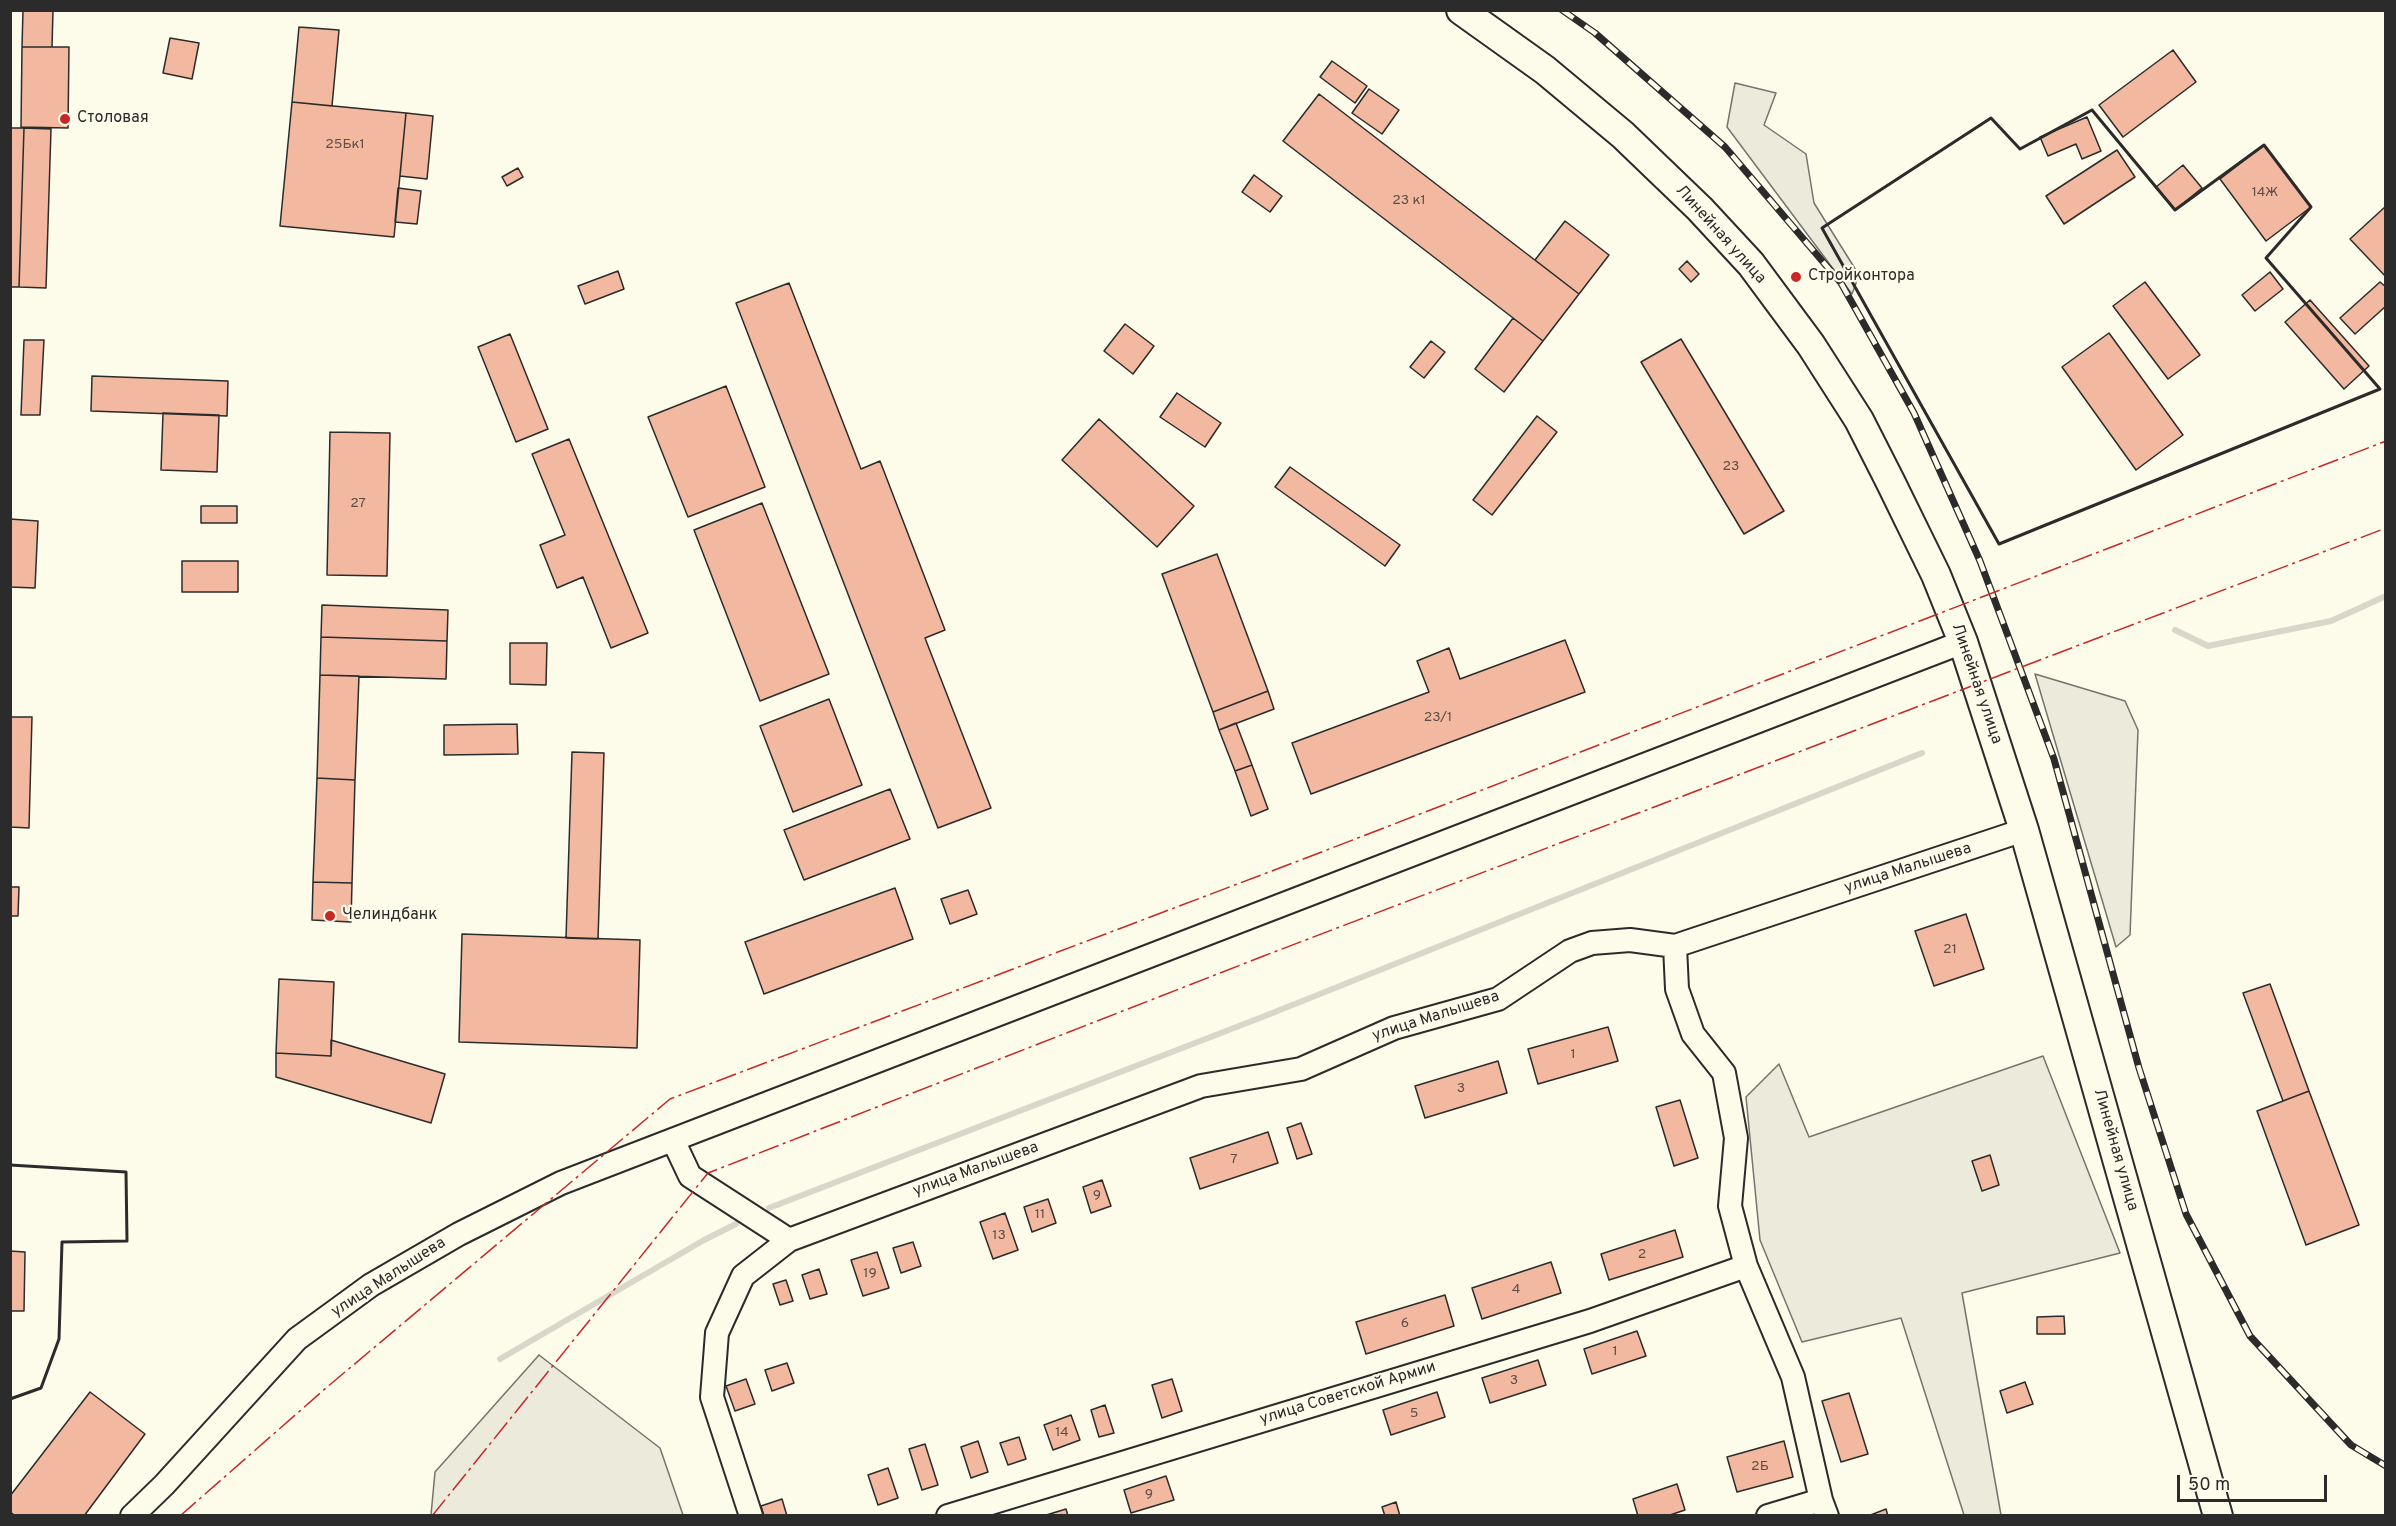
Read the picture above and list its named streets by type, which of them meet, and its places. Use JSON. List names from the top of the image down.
{
  "streets": {
    "main road": ["Линейная улица"],
    "street": ["улица Малышева", "улица Советской Армии"]
  },
  "crossings": [
    ["Линейная улица", "улица Малышева"]
  ],
  "places": ["Столовая", "Стройконтора", "Челиндбанк"],
  "house_numbers": [
    "25Бк1",
    "14Ж",
    "23 к1",
    "23",
    "27",
    "23/1",
    "21",
    "1",
    "3",
    "7",
    "9",
    "11",
    "13",
    "2",
    "19",
    "4",
    "6",
    "1",
    "3",
    "5",
    "14",
    "2Б",
    "9"
  ],
  "scale_bar": "50 m"
}
